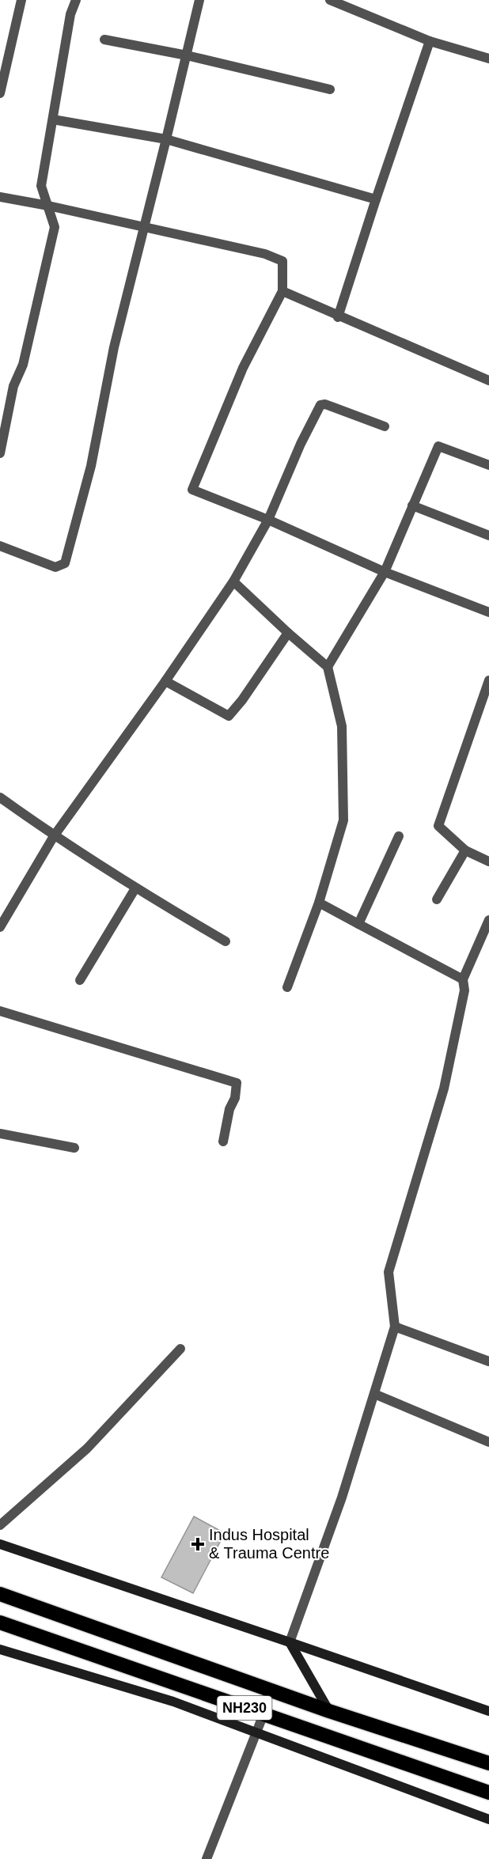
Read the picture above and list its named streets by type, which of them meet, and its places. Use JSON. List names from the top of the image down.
{
  "streets": {
    "highway": ["NH230"]
  },
  "places": {
    "health": ["Indus Hospital & Trauma Centre"]
  }
}
